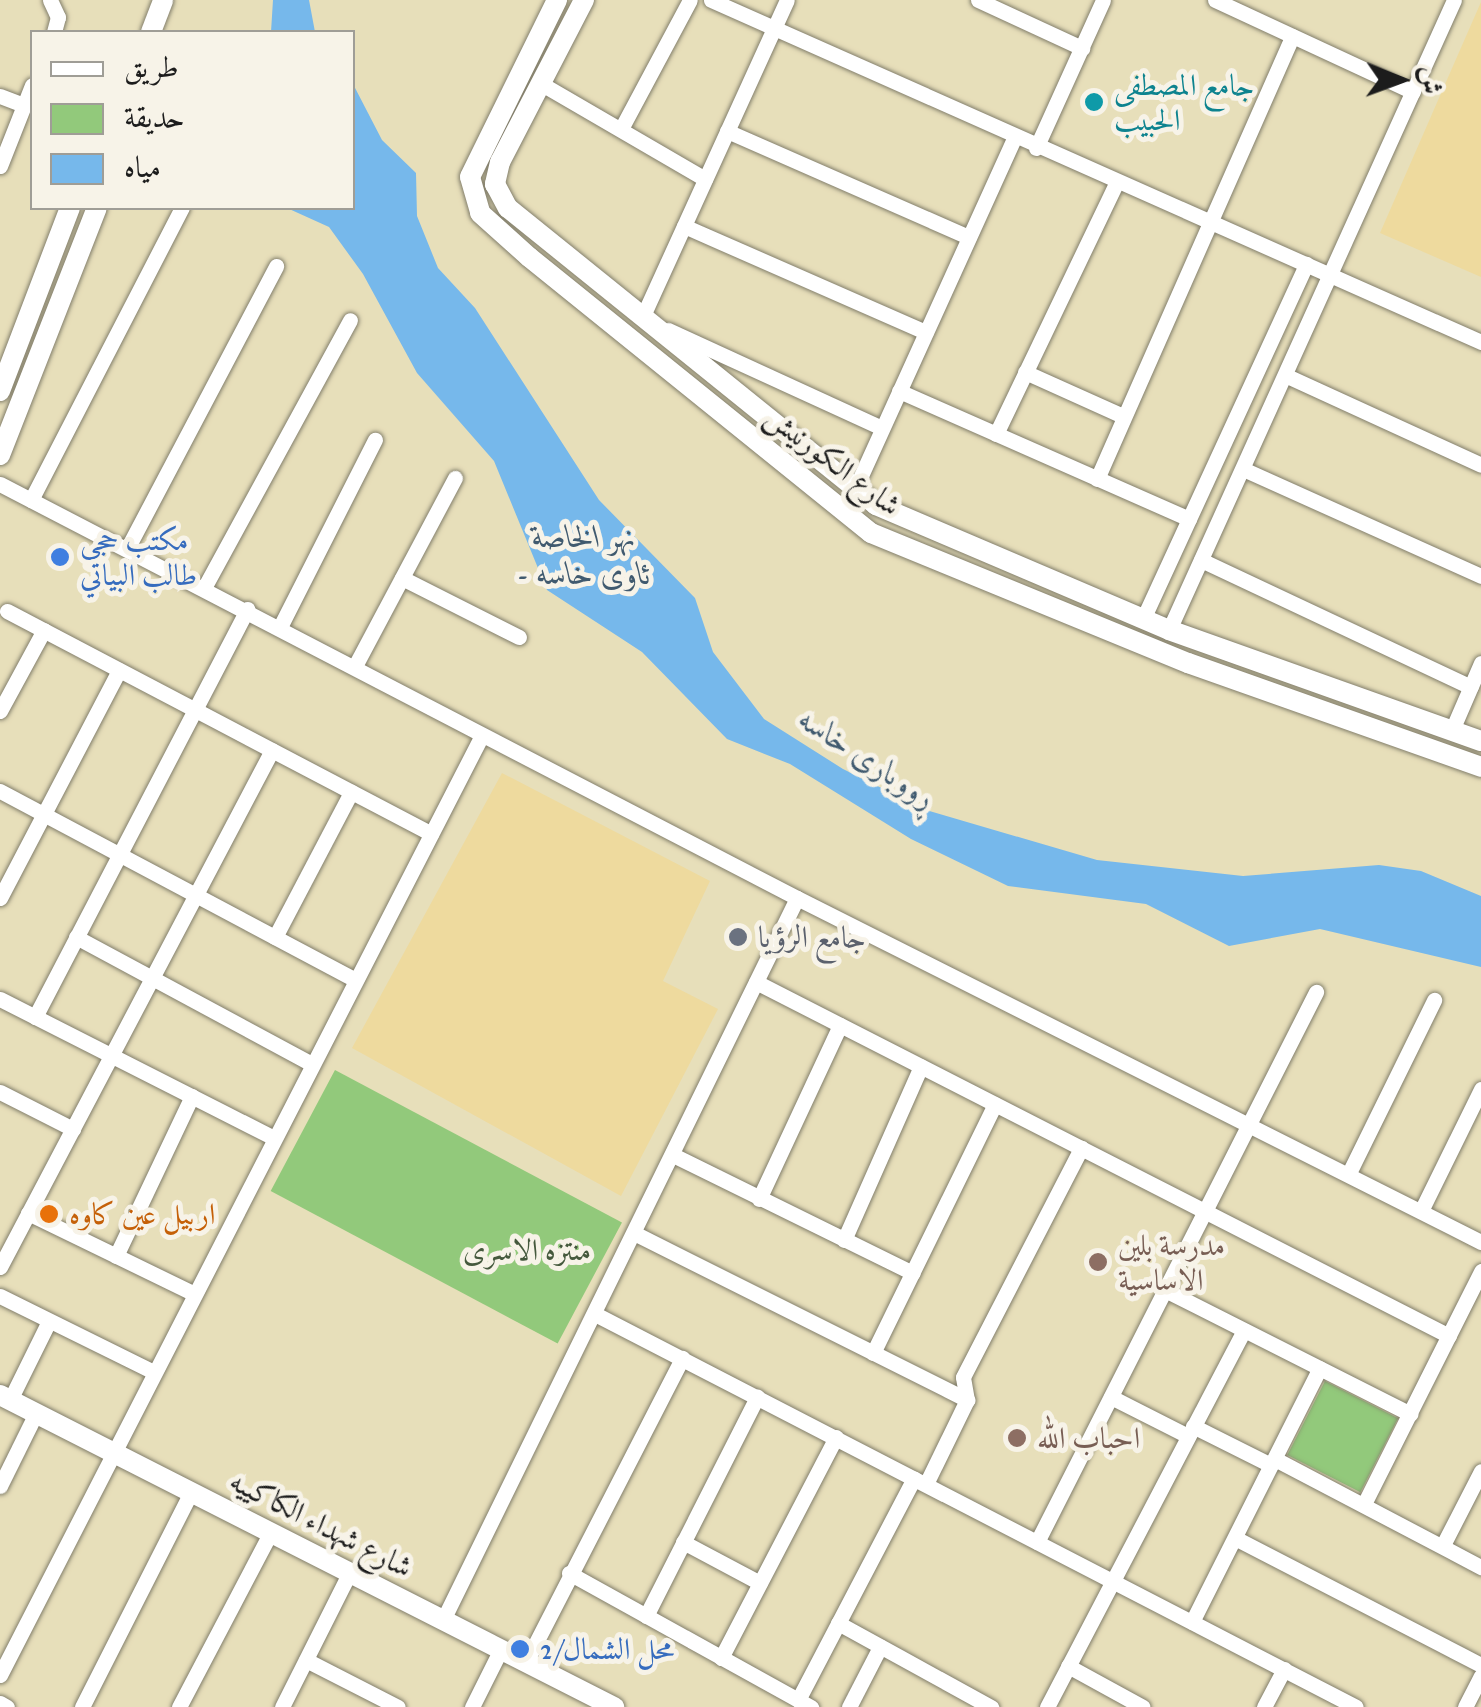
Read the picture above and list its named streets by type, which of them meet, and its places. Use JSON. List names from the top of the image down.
{
  "streets": {
    "main road": ["شارع الكورنيش", "شارع شهداء الكاكييه"]
  },
  "water": ["نهر الخاصة - ئاوی خاسە", "ڕووباری خاسە"],
  "parks": ["منتزه الاسرى"],
  "places": [
    "جامع المصطفى الحبيب",
    "مكتب حجي طالب البياتي",
    "جامع الرؤيا",
    "اربيل عين كاوه",
    "مدرسة بلين الاساسية",
    "احباب الله",
    "محل الشمال/2"
  ],
  "legend": ["طريق", "حديقة", "مياه"],
  "north": "right"
}
